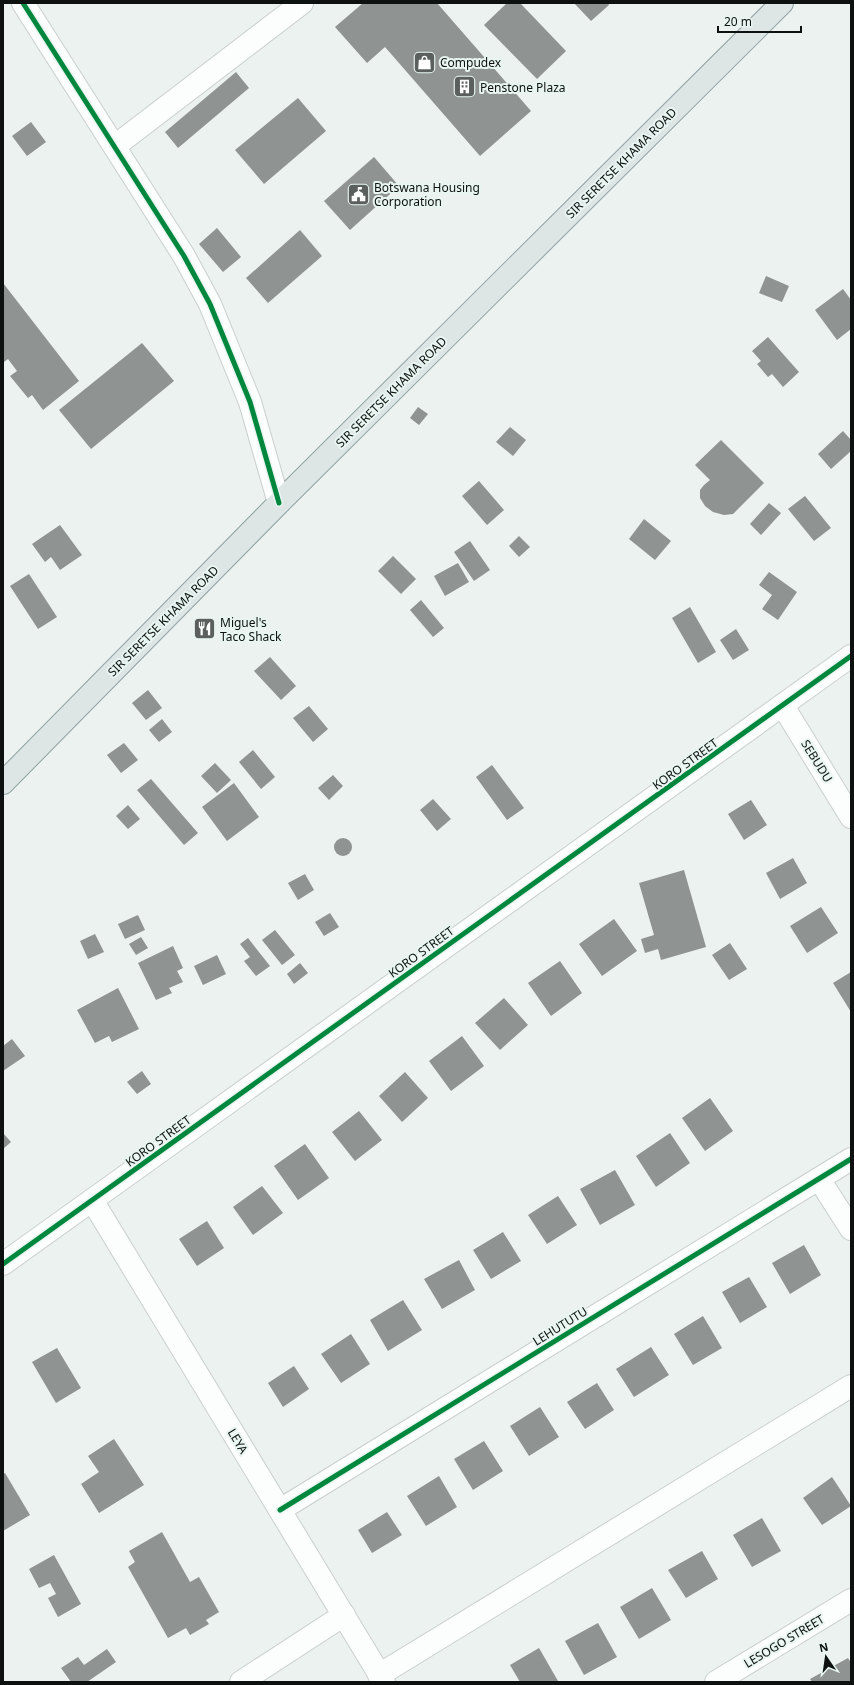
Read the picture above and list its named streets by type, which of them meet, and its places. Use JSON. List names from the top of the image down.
{
  "streets": {
    "main road": ["SIR SERETSE KHAMA ROAD"],
    "street": [
      "SEBUDU",
      "KORO STREET",
      "LEHUTUTU",
      "LEYA",
      "LESOGO STREET"
    ]
  },
  "crossings": [
    ["SEBUDU", "KORO STREET"],
    ["KORO STREET", "LEYA"],
    ["LEHUTUTU", "LEYA"]
  ],
  "places": {
    "shop": ["Compudex"],
    "building": ["Penstone Plaza"],
    "public building": ["Botswana Housing Corporation"],
    "restaurant": ["Miguel's Taco Shack"]
  },
  "scale_bar": "20 m",
  "north": "top"
}
